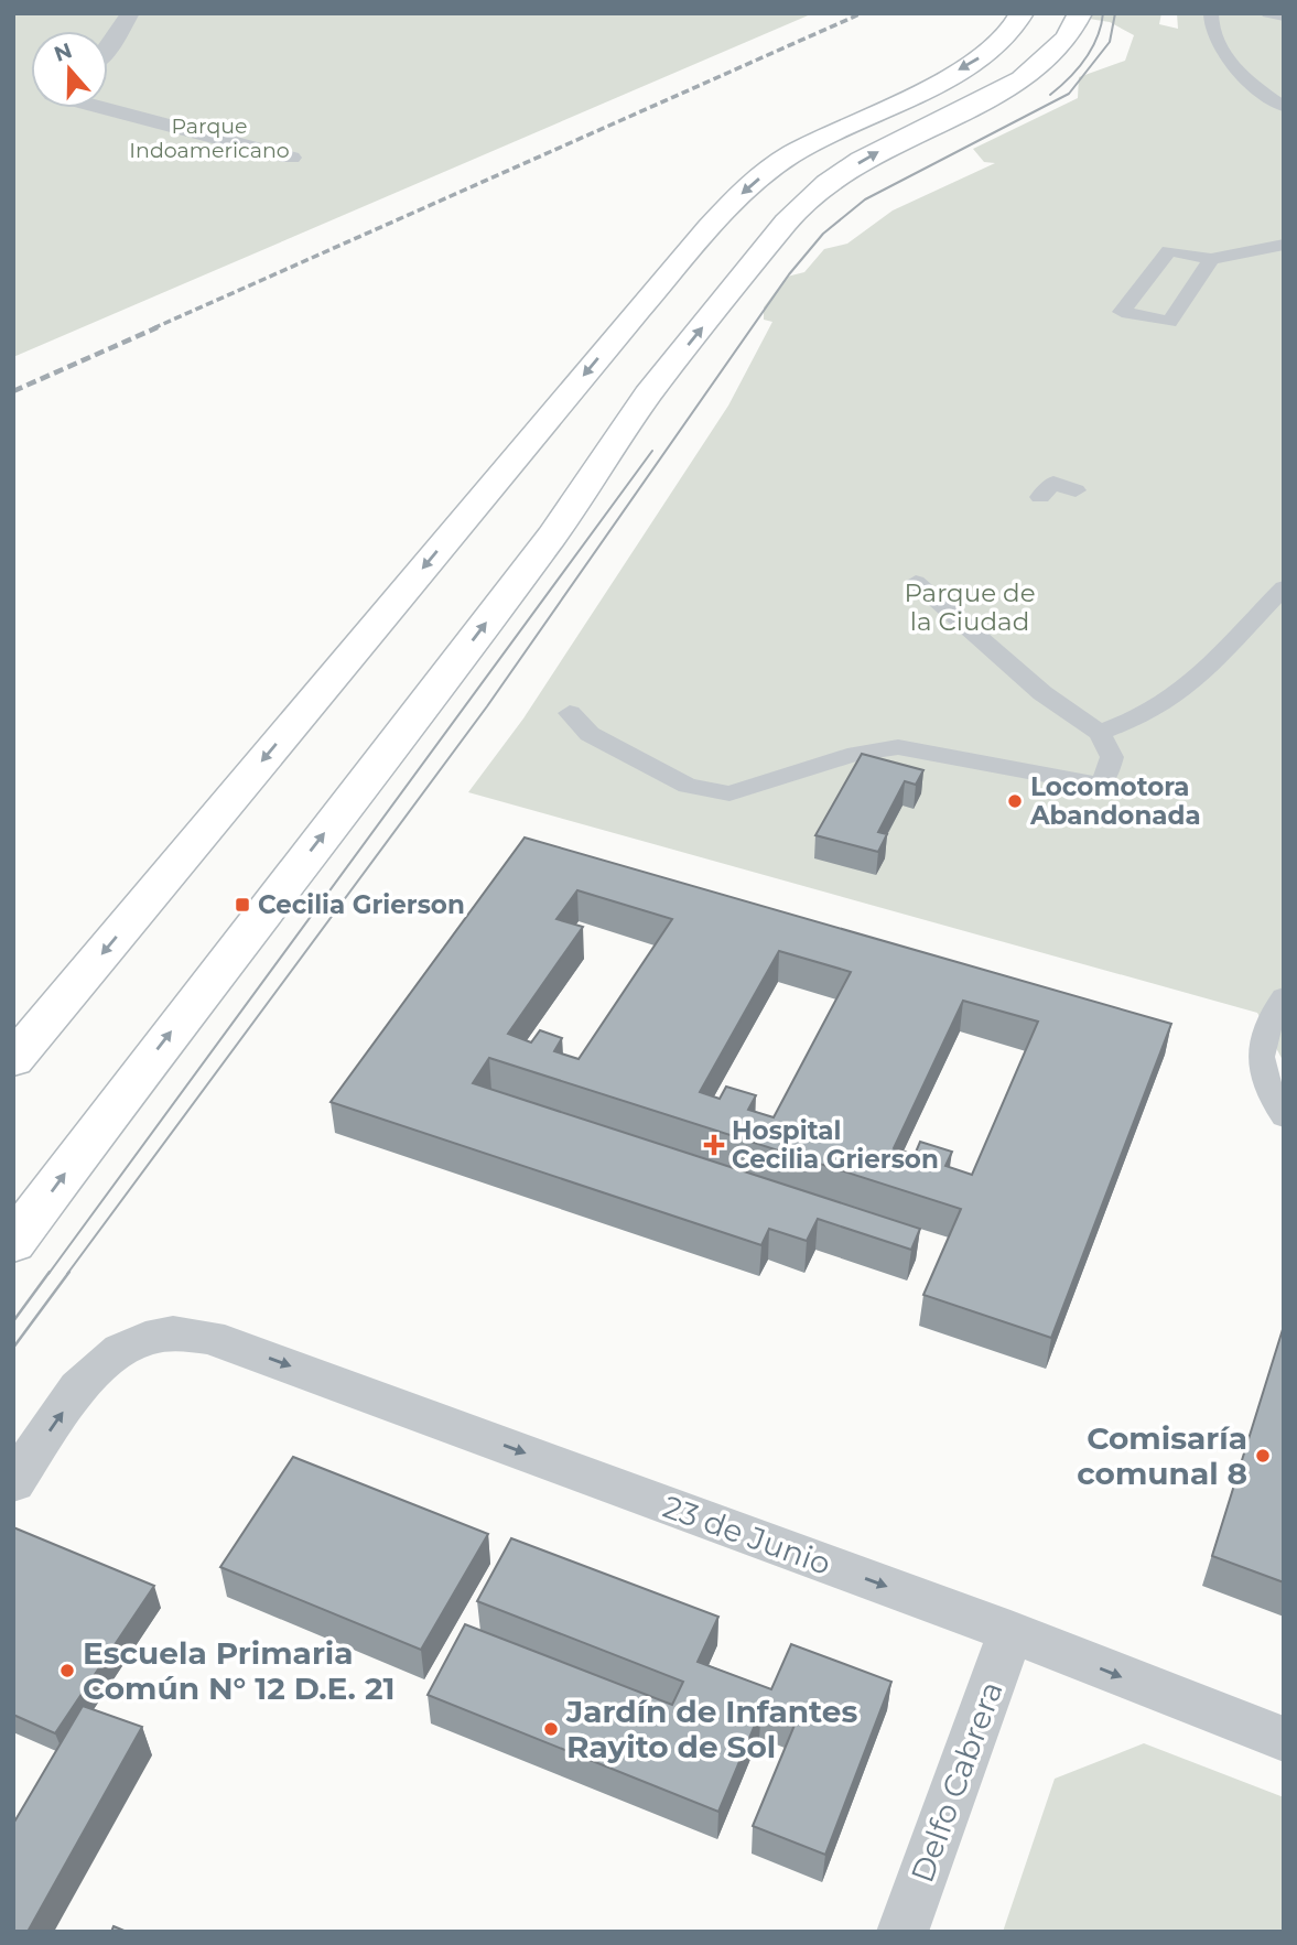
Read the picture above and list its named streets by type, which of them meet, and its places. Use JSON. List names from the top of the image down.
{
  "streets": {
    "street": ["23 de Junio", "Delfo Cabrera"]
  },
  "crossings": [
    ["23 de Junio", "Delfo Cabrera"]
  ],
  "one_way": ["23 de Junio"],
  "parks": ["Parque Indoamericano", "Parque de la Ciudad"],
  "places": {
    "other": [
      "Locomotora Abandonada",
      "Comisaría comunal 8",
      "Escuela Primaria Común N° 12 D.E. 21",
      "Jardín de Infantes Rayito de Sol"
    ],
    "transit": ["Cecilia Grierson"],
    "health": ["Hospital Cecilia Grierson"]
  },
  "north": "top"
}
